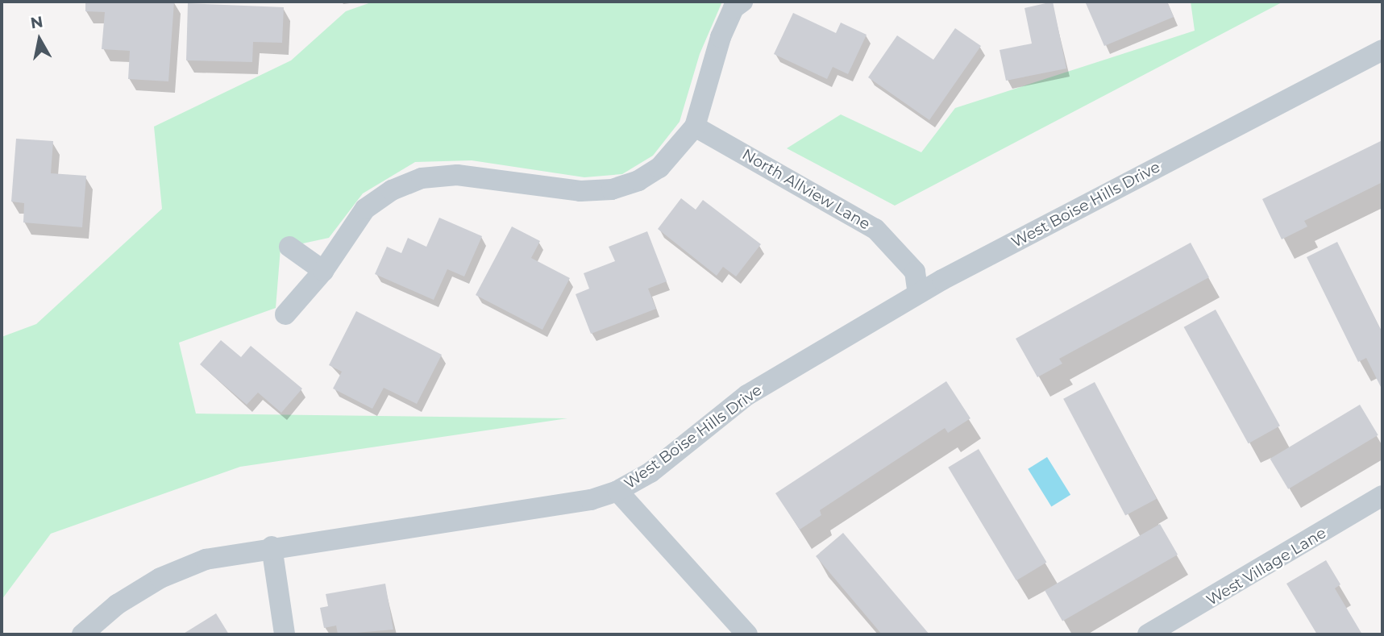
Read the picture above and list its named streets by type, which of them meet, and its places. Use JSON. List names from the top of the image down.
{
  "streets": {
    "street": ["North Allview Lane", "West Boise Hills Drive", "West Village Lane"]
  },
  "crossings": [
    ["North Allview Lane", "West Boise Hills Drive"]
  ],
  "north": "top"
}
